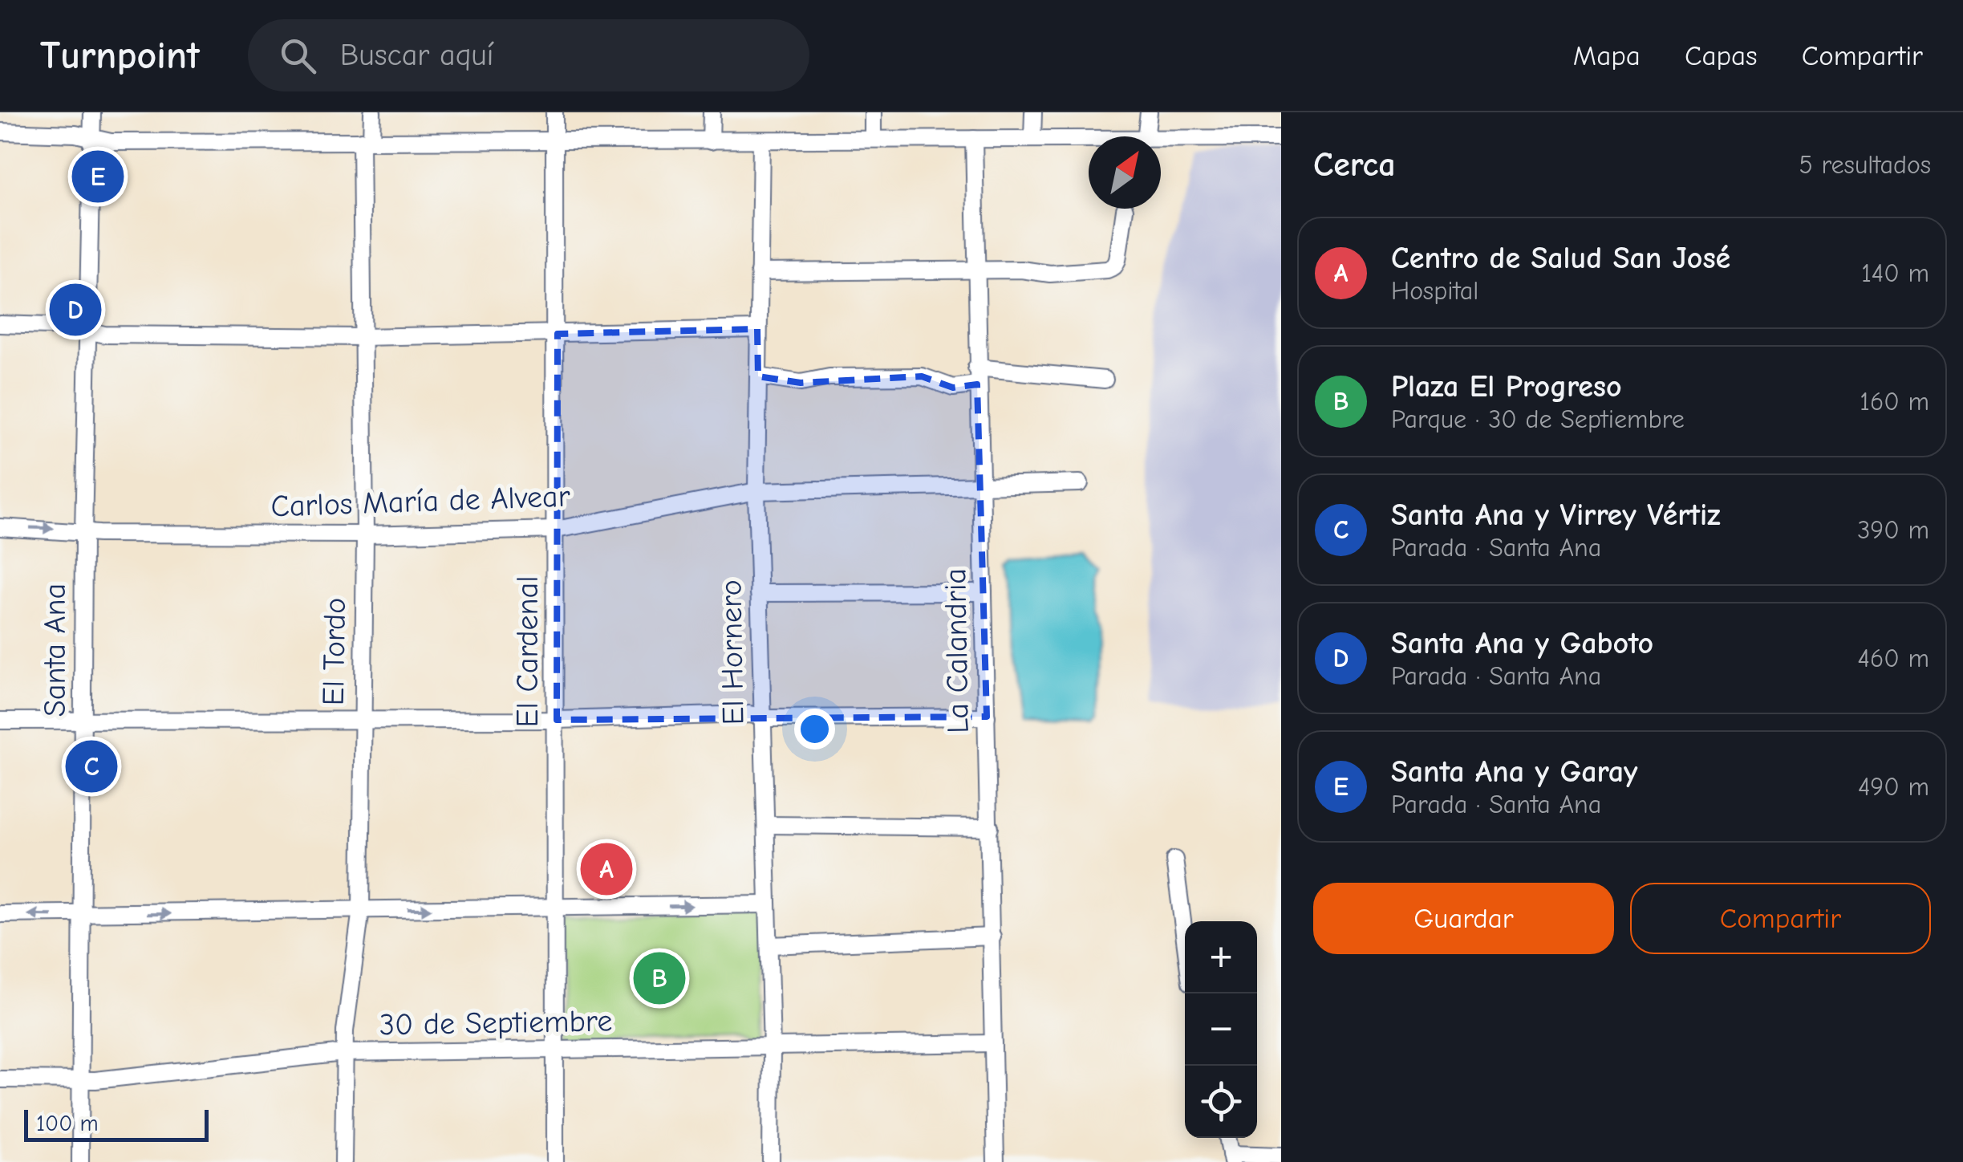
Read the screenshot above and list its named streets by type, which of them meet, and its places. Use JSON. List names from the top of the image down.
{
  "streets": {
    "street": [
      "Carlos María de Alvear",
      "Santa Ana",
      "La Calandria",
      "El Tordo",
      "El Cardenal",
      "El Hornero",
      "30 de Septiembre"
    ]
  },
  "crossings": [
    ["Carlos María de Alvear", "Santa Ana"],
    ["Carlos María de Alvear", "La Calandria"],
    ["Carlos María de Alvear", "El Tordo"],
    ["Carlos María de Alvear", "El Cardenal"],
    ["Carlos María de Alvear", "El Hornero"],
    ["Santa Ana", "30 de Septiembre"],
    ["La Calandria", "30 de Septiembre"],
    ["El Tordo", "30 de Septiembre"],
    ["El Cardenal", "30 de Septiembre"],
    ["El Hornero", "30 de Septiembre"]
  ],
  "scale_bar": "100 m",
  "north": "top right",
  "page": {
    "header": "Turnpoint",
    "search": "Buscar aquí",
    "nav": ["Mapa", "Capas", "Compartir"],
    "heading": ["Cerca", "5 resultados"],
    "pins": [
      "E",
      "D",
      "C",
      "A",
      "B"
    ],
    "list": [
      {
        "mark": "A",
        "name": "Centro de Salud San José",
        "note": "Hospital",
        "value": "140 m"
      },
      {
        "mark": "B",
        "name": "Plaza El Progreso",
        "note": "Parque · 30 de Septiembre",
        "value": "160 m"
      },
      {
        "mark": "C",
        "name": "Santa Ana y Virrey Vértiz",
        "note": "Parada · Santa Ana",
        "value": "390 m"
      },
      {
        "mark": "D",
        "name": "Santa Ana y Gaboto",
        "note": "Parada · Santa Ana",
        "value": "460 m"
      },
      {
        "mark": "E",
        "name": "Santa Ana y Garay",
        "note": "Parada · Santa Ana",
        "value": "490 m"
      }
    ],
    "buttons": ["Guardar", "Compartir"],
    "map_buttons": ["+", "−"],
    "scale": "100 m"
  }
}
